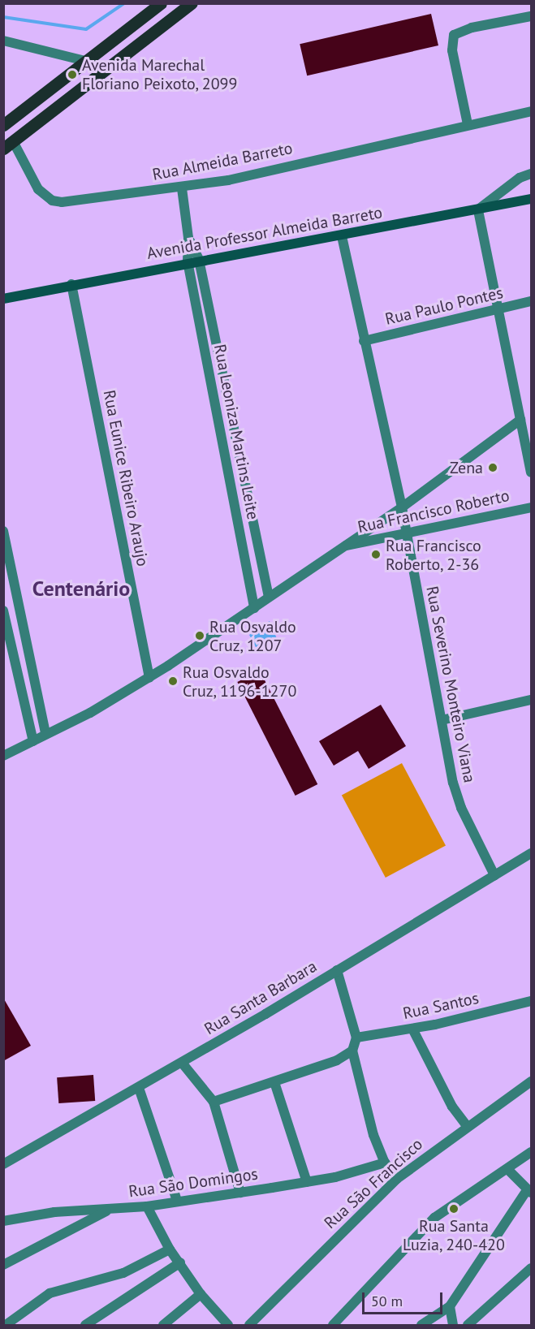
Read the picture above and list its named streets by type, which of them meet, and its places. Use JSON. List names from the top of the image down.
{
  "streets": {
    "main road": ["Avenida Professor Almeida Barreto"],
    "street": [
      "Rua Almeida Barreto",
      "Rua Paulo Pontes",
      "Rua Leoniza Martins Leite",
      "Rua Eunice Ribeiro Araujo",
      "Rua Francisco Roberto",
      "Rua Severino Monteiro Viana",
      "Rua Santa Barbara",
      "Rua Santos",
      "Rua São Domingos",
      "Rua São Francisco"
    ]
  },
  "crossings": [
    ["Avenida Professor Almeida Barreto", "Rua Leoniza Martins Leite"],
    ["Avenida Professor Almeida Barreto", "Rua Eunice Ribeiro Araujo"],
    ["Avenida Professor Almeida Barreto", "Rua Severino Monteiro Viana"],
    ["Rua Paulo Pontes", "Rua Severino Monteiro Viana"],
    ["Rua Francisco Roberto", "Rua Severino Monteiro Viana"],
    ["Rua Severino Monteiro Viana", "Rua Santa Barbara"]
  ],
  "districts": ["Centenário"],
  "places": [
    "Avenida Marechal Floriano Peixoto, 2099",
    "Zena",
    "Rua Francisco Roberto, 2-36",
    "Rua Osvaldo Cruz, 1207",
    "Rua Osvaldo Cruz, 1196-1270",
    "Rua Santa Luzia, 240-420"
  ],
  "scale_bar": "50 m"
}
